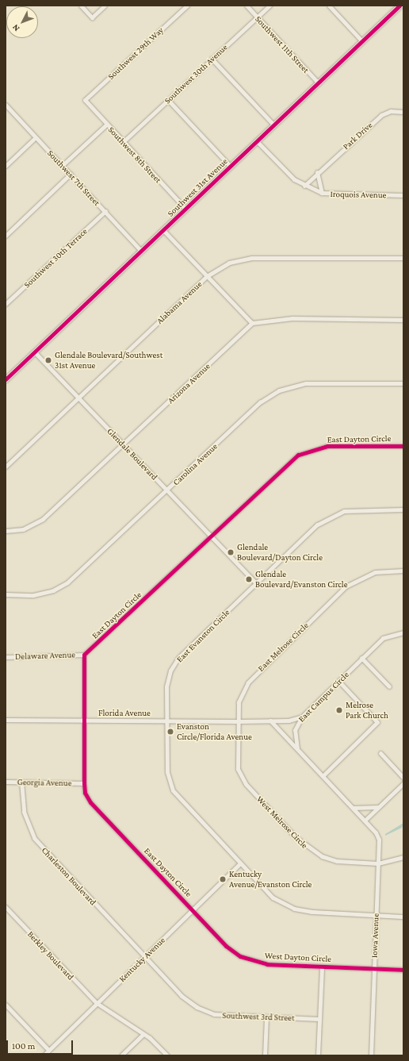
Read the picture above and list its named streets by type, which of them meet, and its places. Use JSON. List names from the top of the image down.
{
  "streets": {
    "main road": ["Southwest 31st Avenue"],
    "street": [
      "Southwest 11th Street",
      "Southwest 29th Way",
      "Southwest 30th Avenue",
      "Park Drive",
      "Southwest 8th Street",
      "Southwest 7th Street",
      "Iroquois Avenue",
      "Southwest 30th Terrace",
      "Alabama Avenue",
      "Arizona Avenue",
      "East Dayton Circle",
      "Glendale Boulevard",
      "Carolina Avenue",
      "East Evanston Circle",
      "East Melrose Circle",
      "Delaware Avenue",
      "East Campus Circle",
      "Florida Avenue",
      "Georgia Avenue",
      "West Melrose Circle",
      "Charleston Boulevard",
      "Iowa Avenue",
      "Berkley Boulevard",
      "West Dayton Circle",
      "Kentucky Avenue",
      "Southwest 3rd Street"
    ]
  },
  "crossings": [
    ["Southwest 11th Street", "Southwest 30th Avenue"],
    ["Southwest 11th Street", "Southwest 31st Avenue"],
    ["Southwest 29th Way", "Southwest 8th Street"],
    ["Southwest 30th Avenue", "Southwest 8th Street"],
    ["Park Drive", "Iroquois Avenue"],
    ["Southwest 8th Street", "Southwest 31st Avenue"],
    ["Southwest 7th Street", "Southwest 31st Avenue"],
    ["Southwest 7th Street", "Southwest 30th Terrace"],
    ["Southwest 31st Avenue", "Iroquois Avenue"],
    ["Southwest 31st Avenue", "Glendale Boulevard"],
    ["Alabama Avenue", "Glendale Boulevard"],
    ["Arizona Avenue", "Glendale Boulevard"],
    ["East Dayton Circle", "Glendale Boulevard"],
    ["East Dayton Circle", "Delaware Avenue"],
    ["East Dayton Circle", "Florida Avenue"],
    ["East Dayton Circle", "Georgia Avenue"],
    ["East Dayton Circle", "West Dayton Circle"],
    ["East Dayton Circle", "Kentucky Avenue"],
    ["Glendale Boulevard", "Carolina Avenue"],
    ["Glendale Boulevard", "East Evanston Circle"],
    ["East Evanston Circle", "Florida Avenue"],
    ["East Evanston Circle", "Iowa Avenue"],
    ["East Evanston Circle", "Kentucky Avenue"],
    ["East Melrose Circle", "Florida Avenue"],
    ["East Melrose Circle", "West Melrose Circle"],
    ["East Campus Circle", "Florida Avenue"],
    ["Georgia Avenue", "Charleston Boulevard"],
    ["West Melrose Circle", "Iowa Avenue"],
    ["Charleston Boulevard", "Kentucky Avenue"],
    ["Charleston Boulevard", "Southwest 3rd Street"],
    ["Iowa Avenue", "West Dayton Circle"],
    ["Berkley Boulevard", "Kentucky Avenue"],
    ["West Dayton Circle", "Kentucky Avenue"],
    ["Kentucky Avenue", "Southwest 3rd Street"]
  ],
  "places": [
    "Glendale Boulevard/Southwest 31st Avenue",
    "Glendale Boulevard/Dayton Circle",
    "Glendale Boulevard/Evanston Circle",
    "Melrose Park Church",
    "Evanston Circle/Florida Avenue",
    "Kentucky Avenue/Evanston Circle"
  ],
  "scale_bar": "100 m",
  "north": "bottom left"
}
